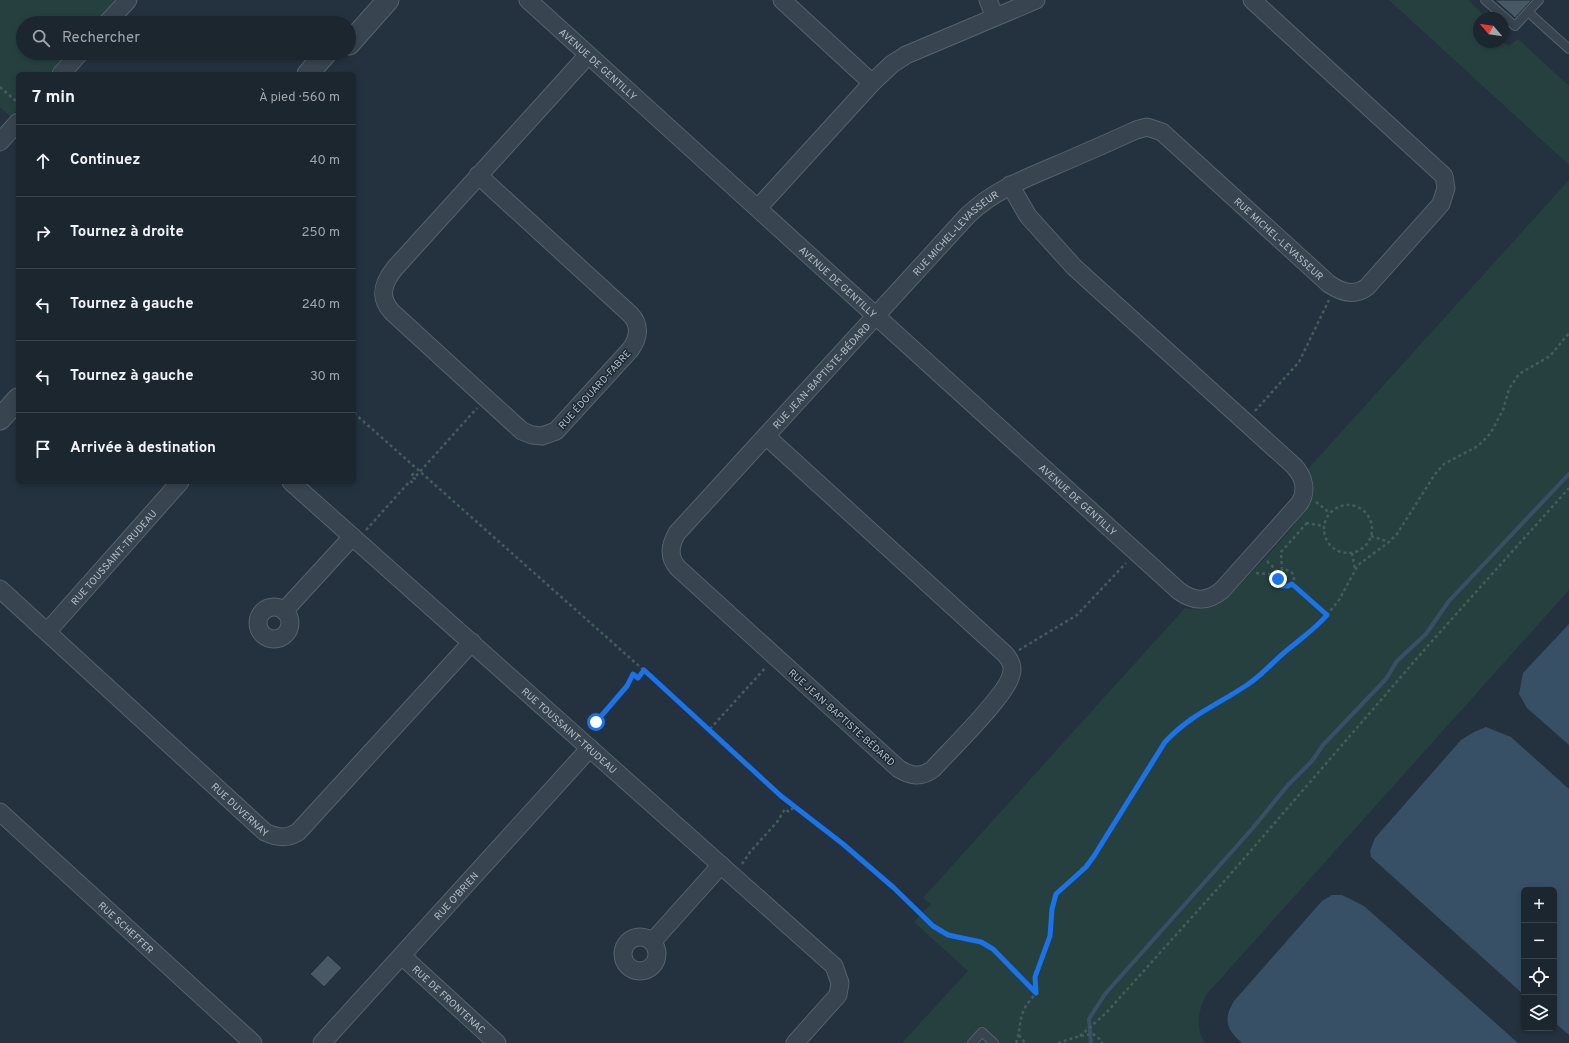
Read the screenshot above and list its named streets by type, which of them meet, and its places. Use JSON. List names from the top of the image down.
{
  "streets": {
    "street": [
      "AVENUE DE GENTILLY",
      "RUE MICHEL-LEVASSEUR",
      "RUE JEAN-BAPTISTE-BÉDARD",
      "RUE ÉDOUARD-FABRE",
      "RUE TOUSSAINT-TRUDEAU",
      "RUE DUVERNAY",
      "RUE O'BRIEN",
      "RUE SCHEFFER",
      "RUE DE FRONTENAC"
    ]
  },
  "crossings": [
    ["AVENUE DE GENTILLY", "RUE MICHEL-LEVASSEUR"],
    ["AVENUE DE GENTILLY", "RUE JEAN-BAPTISTE-BÉDARD"],
    ["AVENUE DE GENTILLY", "RUE ÉDOUARD-FABRE"],
    ["RUE MICHEL-LEVASSEUR", "RUE JEAN-BAPTISTE-BÉDARD"],
    ["RUE TOUSSAINT-TRUDEAU", "RUE DUVERNAY"],
    ["RUE TOUSSAINT-TRUDEAU", "RUE O'BRIEN"],
    ["RUE O'BRIEN", "RUE DE FRONTENAC"]
  ],
  "north": "top left",
  "page": {
    "search": "Rechercher",
    "heading": ["7 min", "À pied · 560 m"],
    "list": [
      ["Continuez", "40 m"],
      ["Tournez à droite", "250 m"],
      ["Tournez à gauche", "240 m"],
      ["Tournez à gauche", "30 m"],
      "Arrivée à destination"
    ],
    "map_buttons": ["+", "−"]
  }
}
